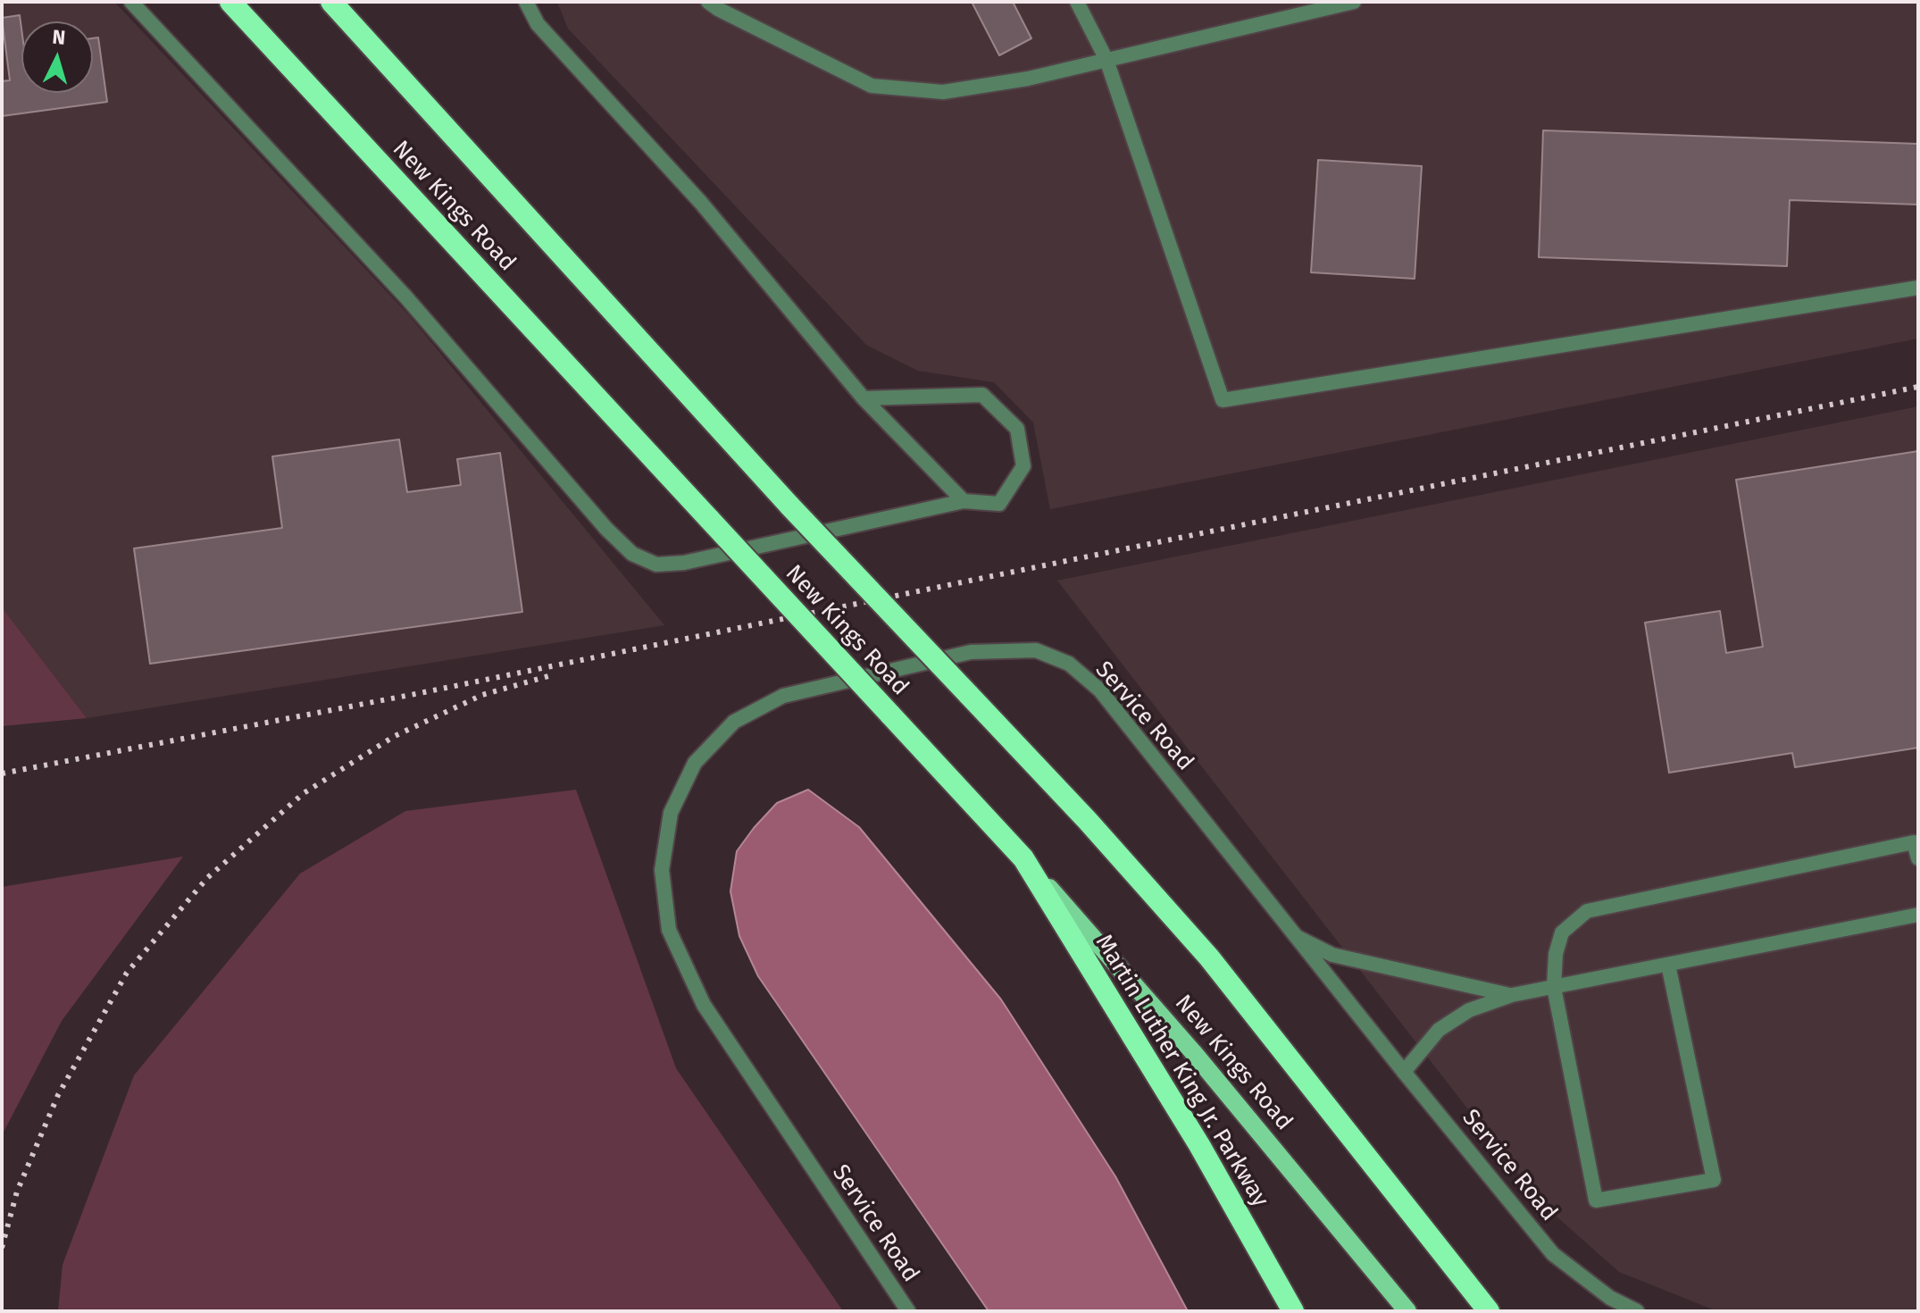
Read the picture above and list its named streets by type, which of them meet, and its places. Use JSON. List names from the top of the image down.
{
  "streets": {
    "highway": ["New Kings Road", "Martin Luther King Jr. Parkway"],
    "street": ["Service Road"]
  },
  "crossings": [
    ["New Kings Road", "Martin Luther King Jr. Parkway"]
  ],
  "north": "top"
}
